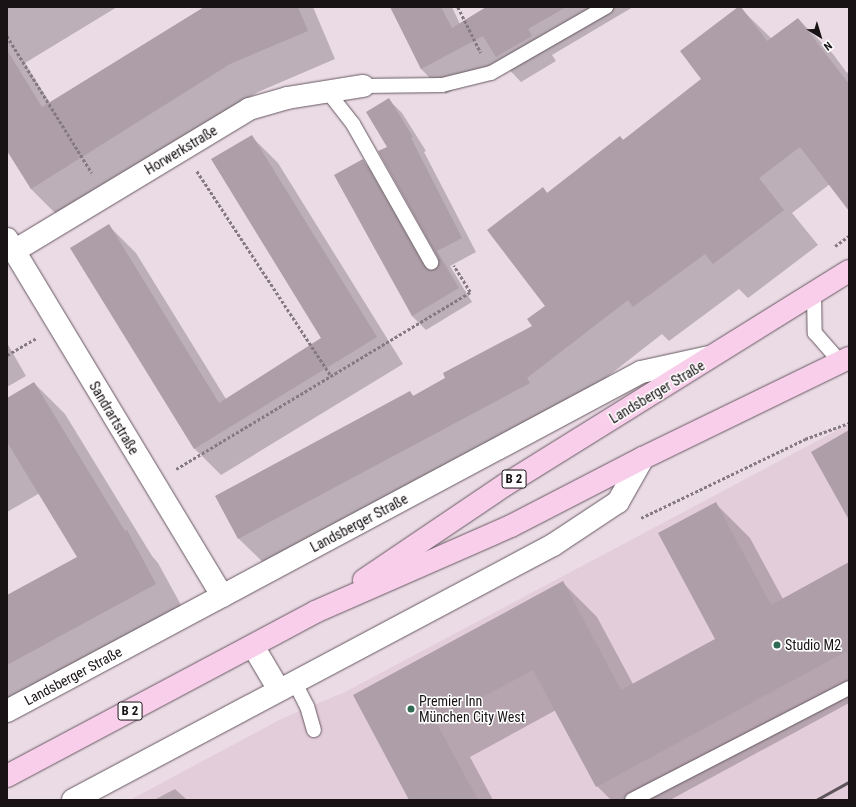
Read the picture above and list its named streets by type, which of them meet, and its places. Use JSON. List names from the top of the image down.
{
  "streets": {
    "main road": ["Landsberger Straße", "B 2"],
    "street": ["Horwerkstraße", "Sandrartstraße"]
  },
  "crossings": [
    ["Horwerkstraße", "Sandrartstraße"],
    ["Landsberger Straße", "Sandrartstraße"]
  ],
  "places": ["Studio M2", "Premier Inn München City West"],
  "north": "bottom right"
}
